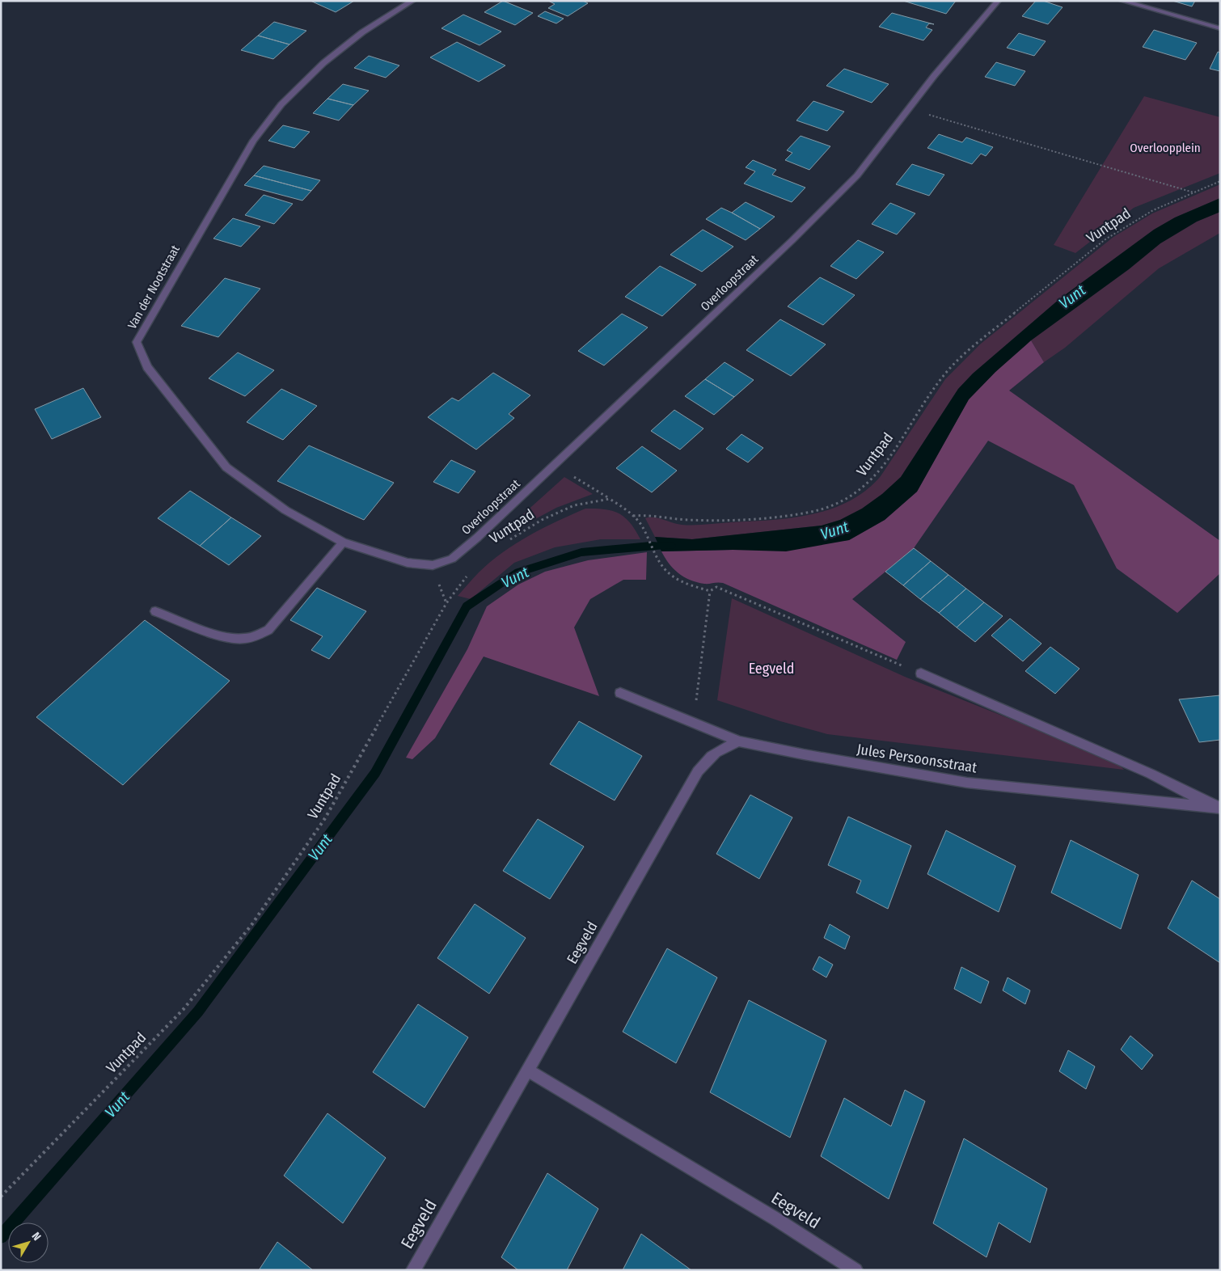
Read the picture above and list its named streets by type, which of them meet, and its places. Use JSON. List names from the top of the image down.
{
  "streets": {
    "street": [
      "Overloopstraat",
      "Van der Nootstraat",
      "Jules Persoonsstraat",
      "Eegveld"
    ],
    "path": ["Vuntpad"]
  },
  "crossings": [
    ["Overloopstraat", "Van der Nootstraat"],
    ["Jules Persoonsstraat", "Eegveld"]
  ],
  "water": ["Vunt"],
  "parks": ["Overloopplein", "Eegveld"],
  "north": "top right"
}
